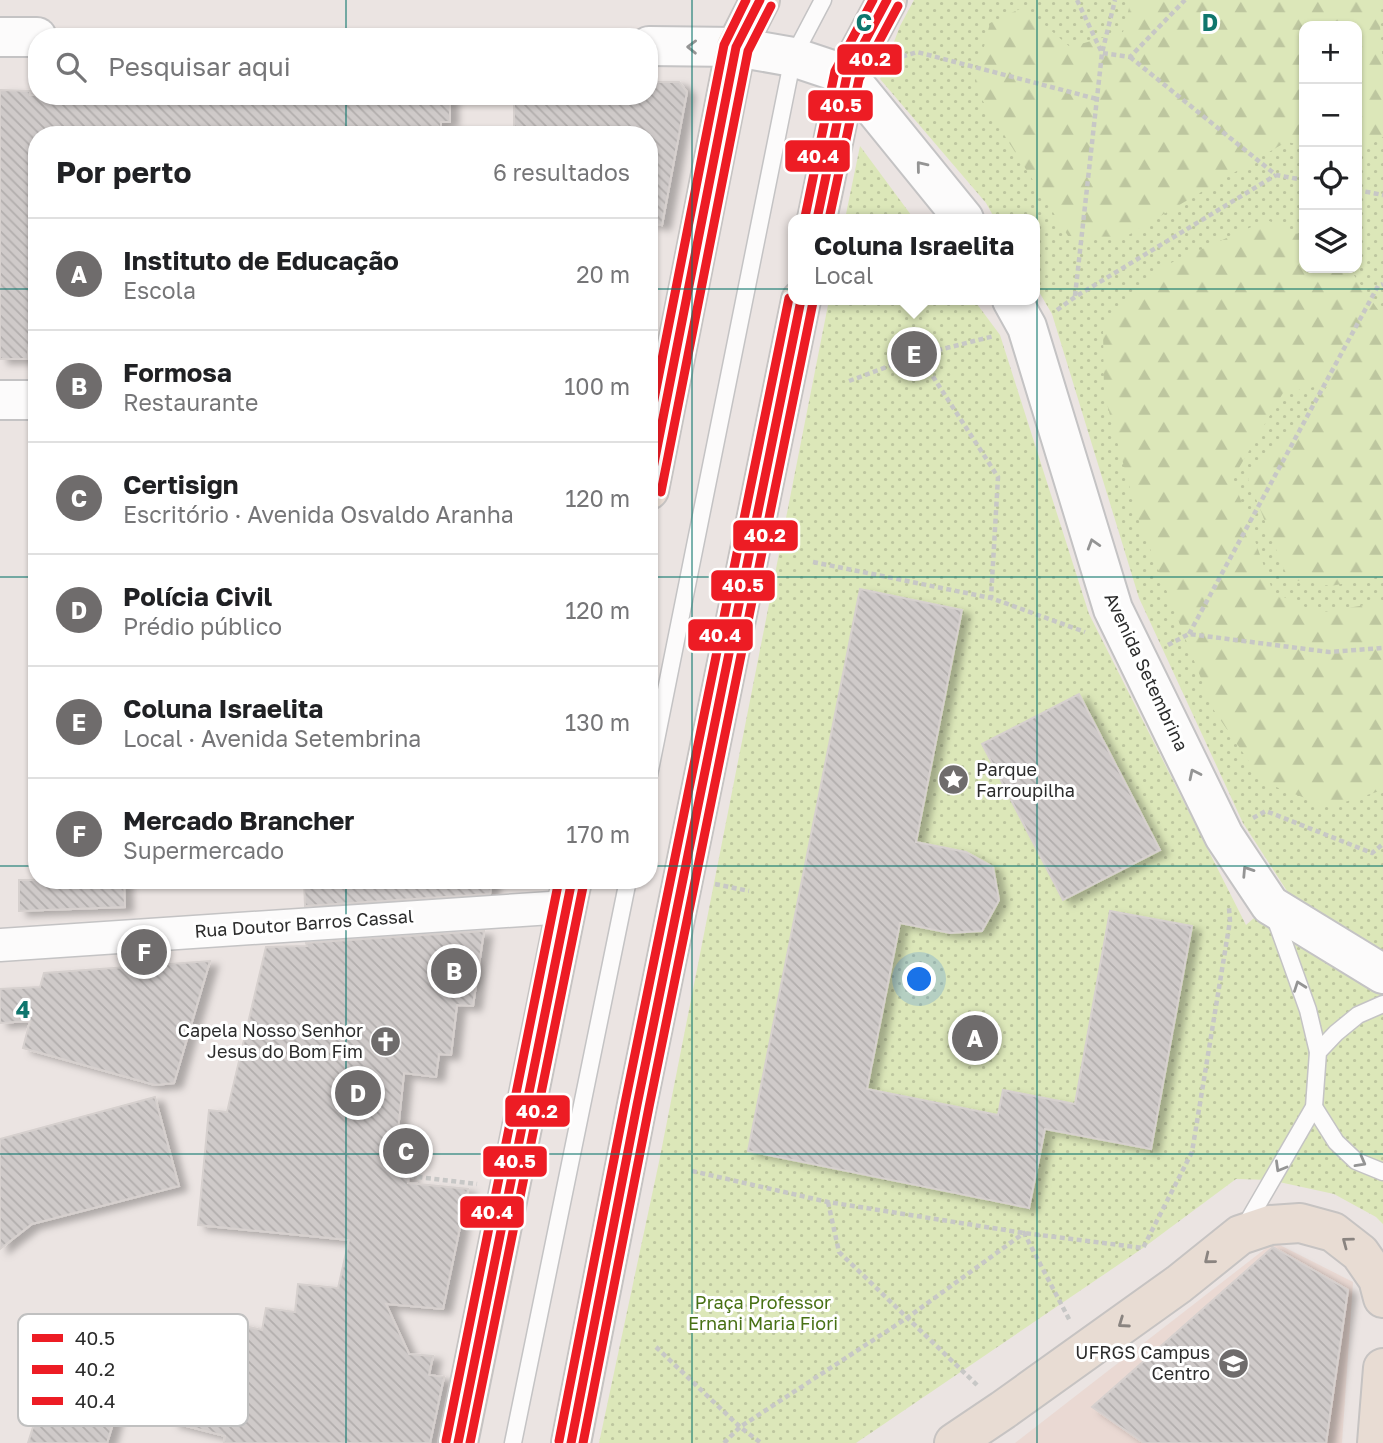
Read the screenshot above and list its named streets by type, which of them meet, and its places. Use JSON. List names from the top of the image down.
{
  "streets": {
    "street": ["Avenida Setembrina", "Rua Doutor Barros Cassal"]
  },
  "one_way": ["Avenida Setembrina"],
  "parks": ["Praça Professor Ernani Maria Fiori"],
  "places": {
    "place": ["Parque Farroupilha"],
    "church": ["Capela Nosso Senhor Jesus do Bom Fim"],
    "school or university": ["UFRGS Campus Centro"]
  },
  "lines": ["transit line 40.5", "transit line 40.4", "transit line 40.2"],
  "legend": ["40.5", "40.2", "40.4"],
  "page": {
    "map_buttons": ["+", "−"],
    "search": "Pesquisar aqui",
    "heading": ["Por perto", "6 resultados"],
    "popup": ["Coluna Israelita", "Local"],
    "list": [
      {
        "mark": "A",
        "name": "Instituto de Educação",
        "note": "Escola",
        "value": "20 m"
      },
      {
        "mark": "B",
        "name": "Formosa",
        "note": "Restaurante",
        "value": "100 m"
      },
      {
        "mark": "C",
        "name": "Certisign",
        "note": "Escritório · Avenida Osvaldo Aranha",
        "value": "120 m"
      },
      {
        "mark": "D",
        "name": "Polícia Civil",
        "note": "Prédio público",
        "value": "120 m"
      },
      {
        "mark": "E",
        "name": "Coluna Israelita",
        "note": "Local · Avenida Setembrina",
        "value": "130 m"
      },
      {
        "mark": "F",
        "name": "Mercado Brancher",
        "note": "Supermercado",
        "value": "170 m"
      }
    ],
    "pins": [
      "E",
      "F",
      "B",
      "A",
      "D",
      "C"
    ]
  },
  "grid": {
    "columns": ["C", "D"],
    "rows": ["4"]
  }
}
